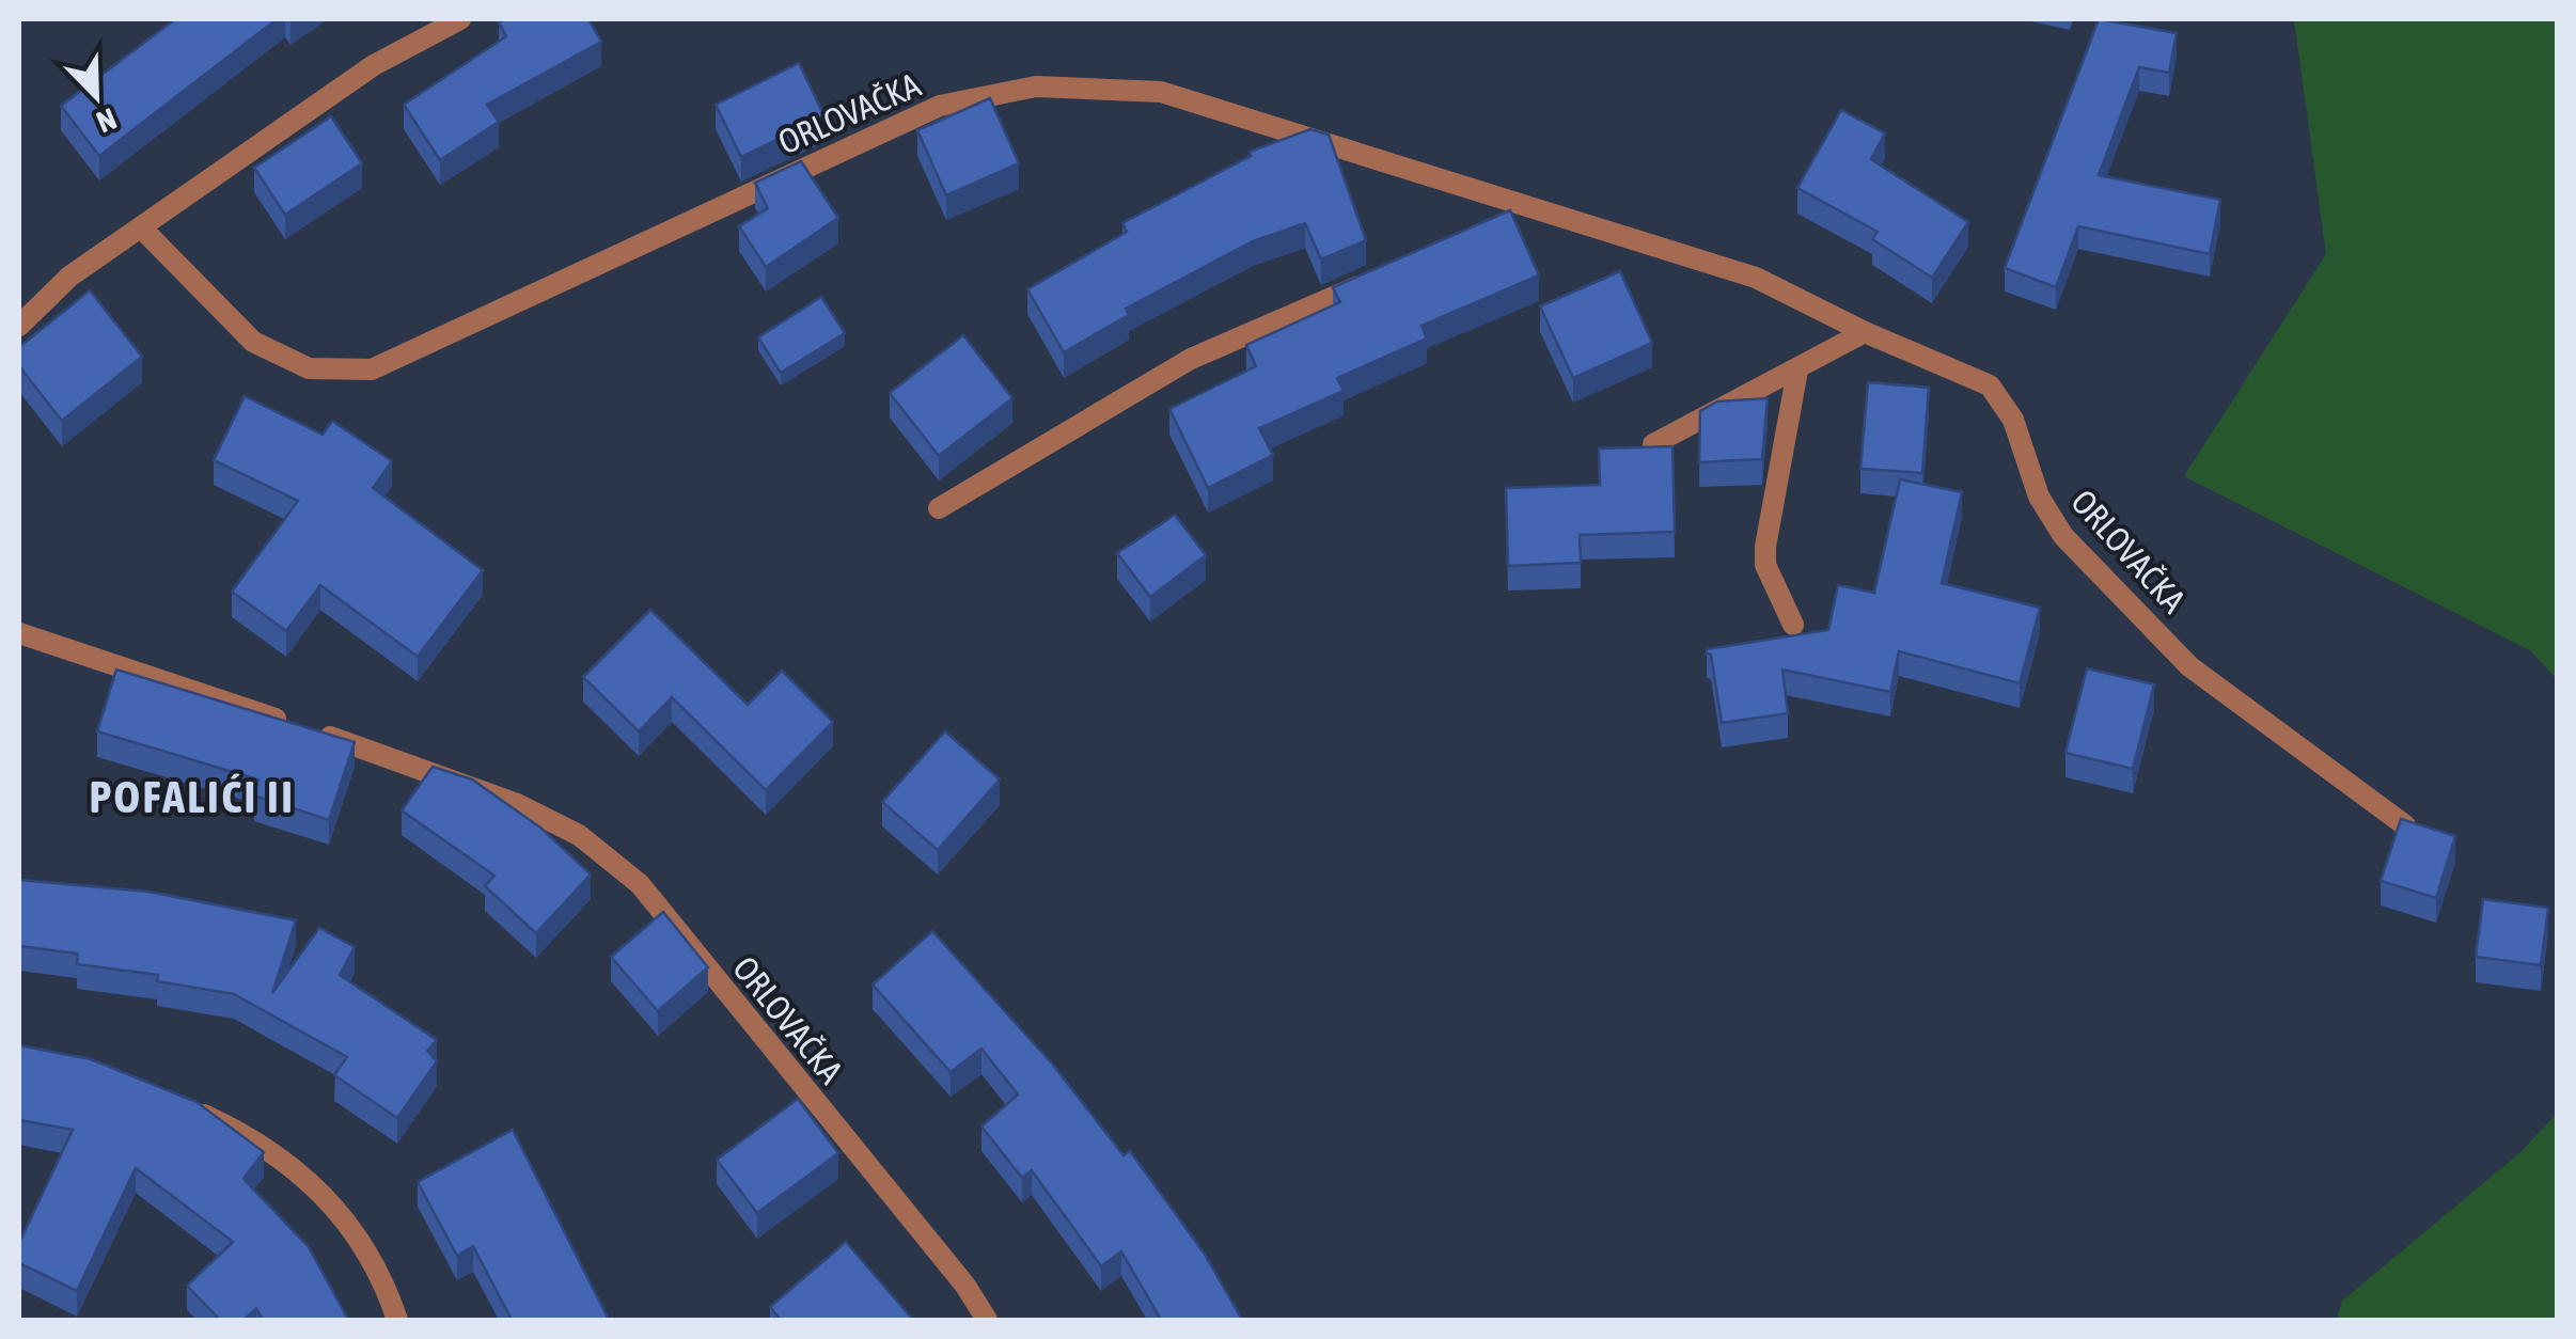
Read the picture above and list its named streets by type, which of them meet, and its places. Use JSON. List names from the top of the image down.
{
  "streets": {
    "street": ["ORLOVAČKA"]
  },
  "districts": ["POFALIĆI II"],
  "north": "bottom right"
}
